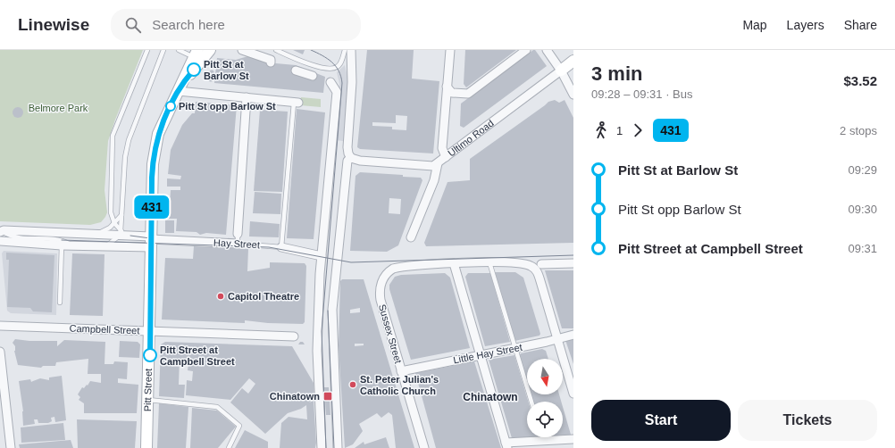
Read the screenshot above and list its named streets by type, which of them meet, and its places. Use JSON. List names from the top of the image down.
{
  "streets": {
    "street": [
      "Ultimo Road",
      "Hay Street",
      "Campbell Street",
      "Sussex Street",
      "Little Hay Street",
      "Pitt Street"
    ]
  },
  "crossings": [
    ["Hay Street", "Pitt Street"],
    ["Campbell Street", "Pitt Street"],
    ["Sussex Street", "Little Hay Street"]
  ],
  "districts": ["Chinatown"],
  "parks": ["Belmore Park"],
  "places": {
    "other": [
      "Pitt St at Barlow St",
      "Pitt St opp Barlow St",
      "Capitol Theatre",
      "Pitt Street at Campbell Street",
      "St. Peter Julian's Catholic Church"
    ],
    "transit": ["Chinatown"]
  },
  "lines": ["bus line 431"],
  "north": "bottom",
  "page": {
    "header": "Linewise",
    "search": "Search here",
    "nav": ["Map", "Layers", "Share"],
    "on_map": "431",
    "heading": ["3 min", "09:28 – 09:31 · Bus", "$3.52"],
    "legs": ["1", "431", "2 stops"],
    "list": [
      {
        "name": "Pitt St at Barlow St",
        "value": "09:29"
      },
      {
        "name": "Pitt St opp Barlow St",
        "value": "09:30"
      },
      {
        "name": "Pitt Street at Campbell Street",
        "value": "09:31"
      }
    ],
    "buttons": ["Start", "Tickets"]
  }
}
